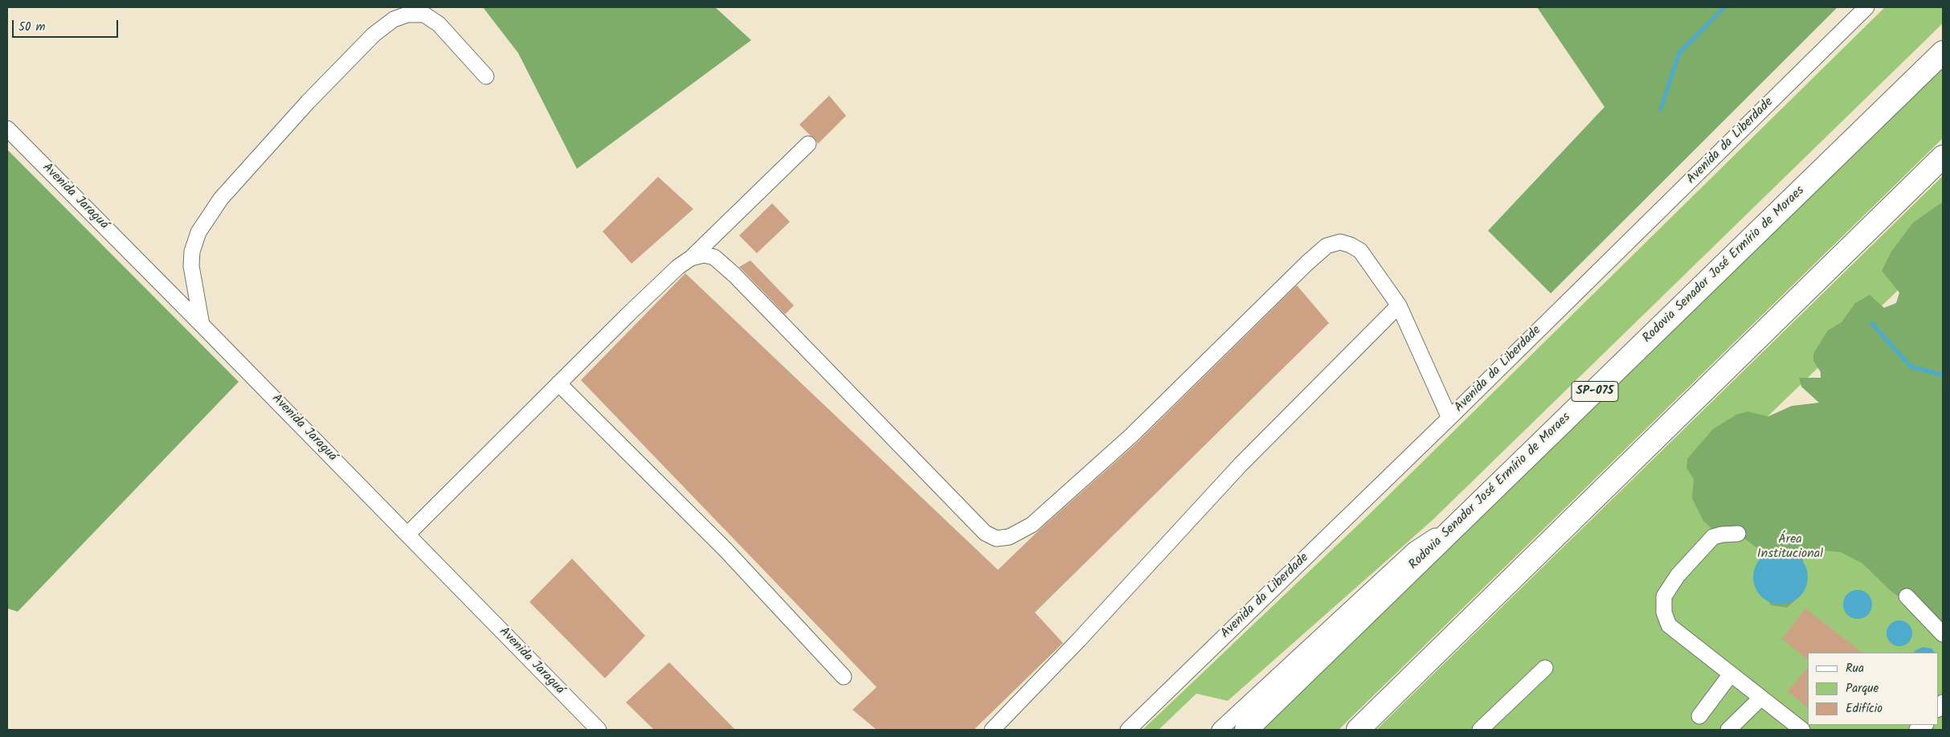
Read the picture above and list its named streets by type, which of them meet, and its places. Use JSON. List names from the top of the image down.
{
  "streets": {
    "highway": ["Rodovia Senador José Ermírio de Moraes", "SP-075"],
    "street": ["Avenida da Liberdade", "Avenida Jaraguá"]
  },
  "parks": ["Área Institucional"],
  "legend": ["Rua", "Parque", "Edifício"],
  "scale_bar": "50 m"
}
